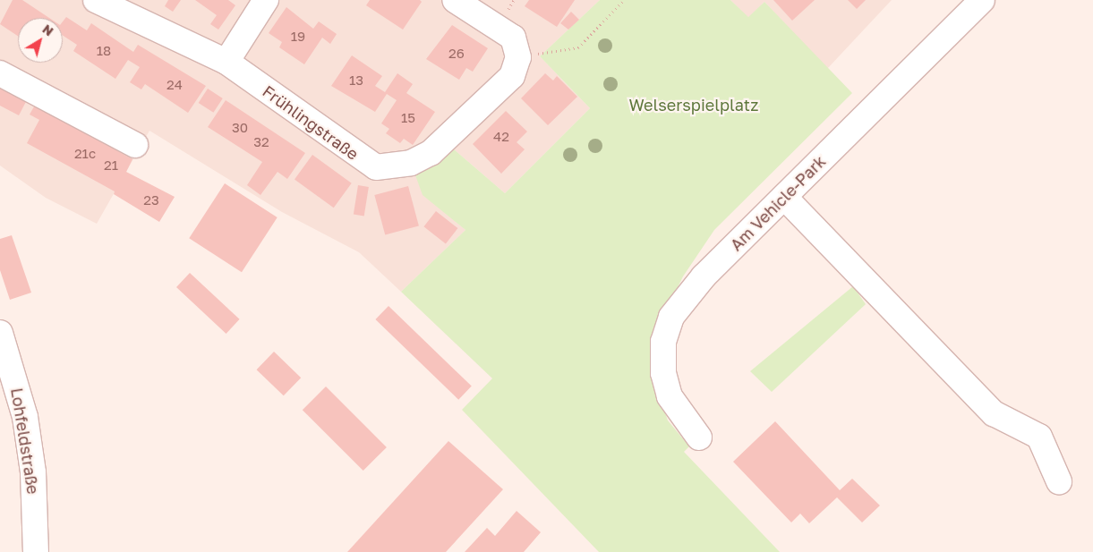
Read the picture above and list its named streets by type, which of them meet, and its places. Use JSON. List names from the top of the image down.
{
  "streets": {
    "street": ["Frühlingstraße", "Am Vehicle-Park", "Lohfeldstraße"]
  },
  "parks": ["Welserspielplatz"],
  "house_numbers": [
    "19",
    "18",
    "26",
    "13",
    "24",
    "15",
    "30",
    "42",
    "32",
    "21c",
    "21",
    "23"
  ],
  "north": "top right"
}
